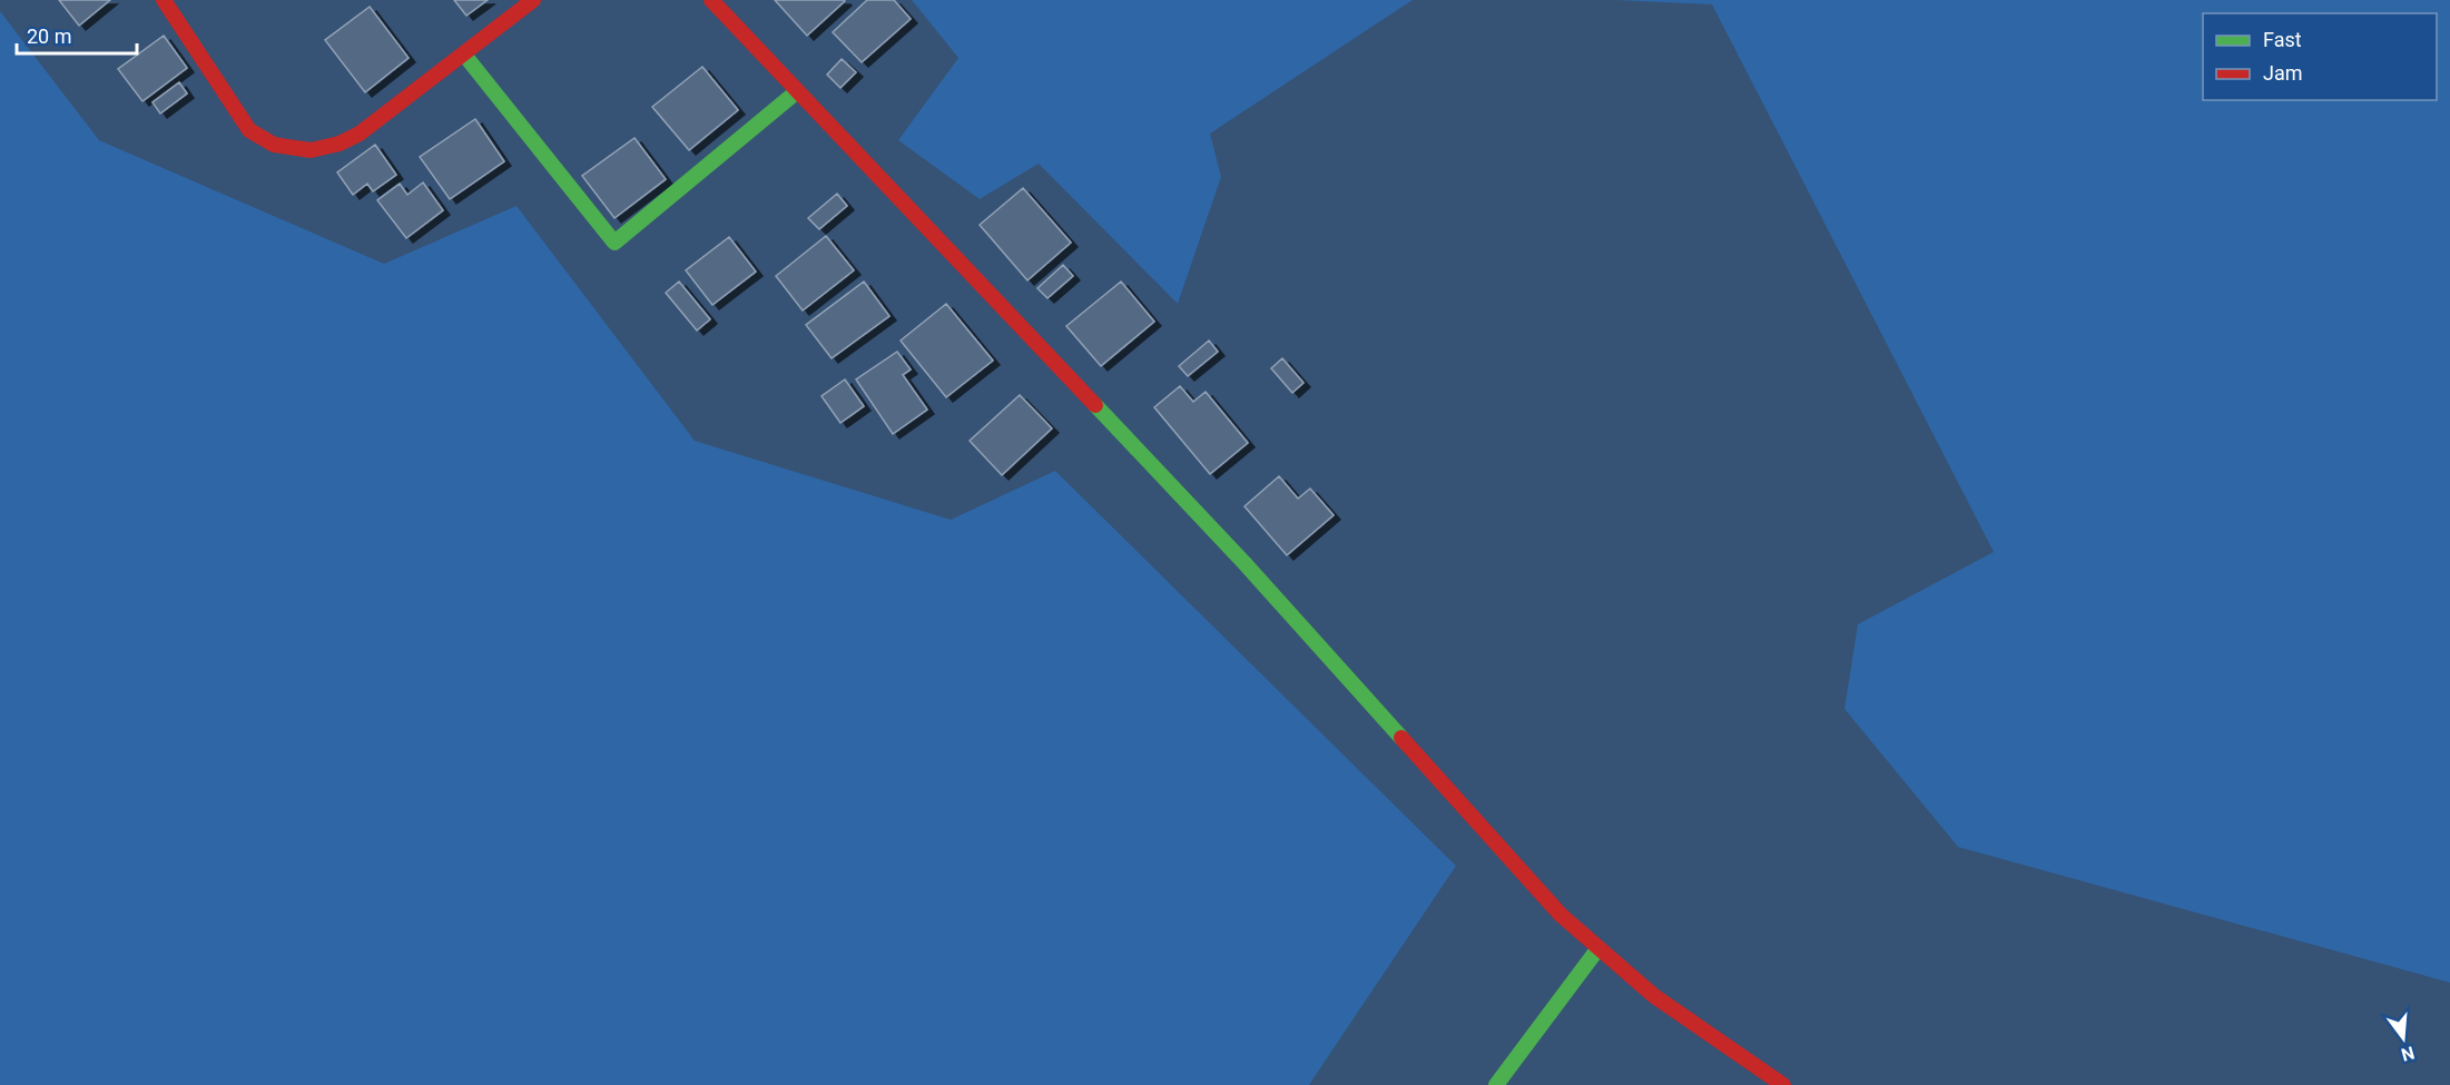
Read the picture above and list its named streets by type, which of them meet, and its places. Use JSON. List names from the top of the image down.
{
  "legend": ["Fast", "Jam"],
  "scale_bar": "20 m",
  "north": "bottom"
}
